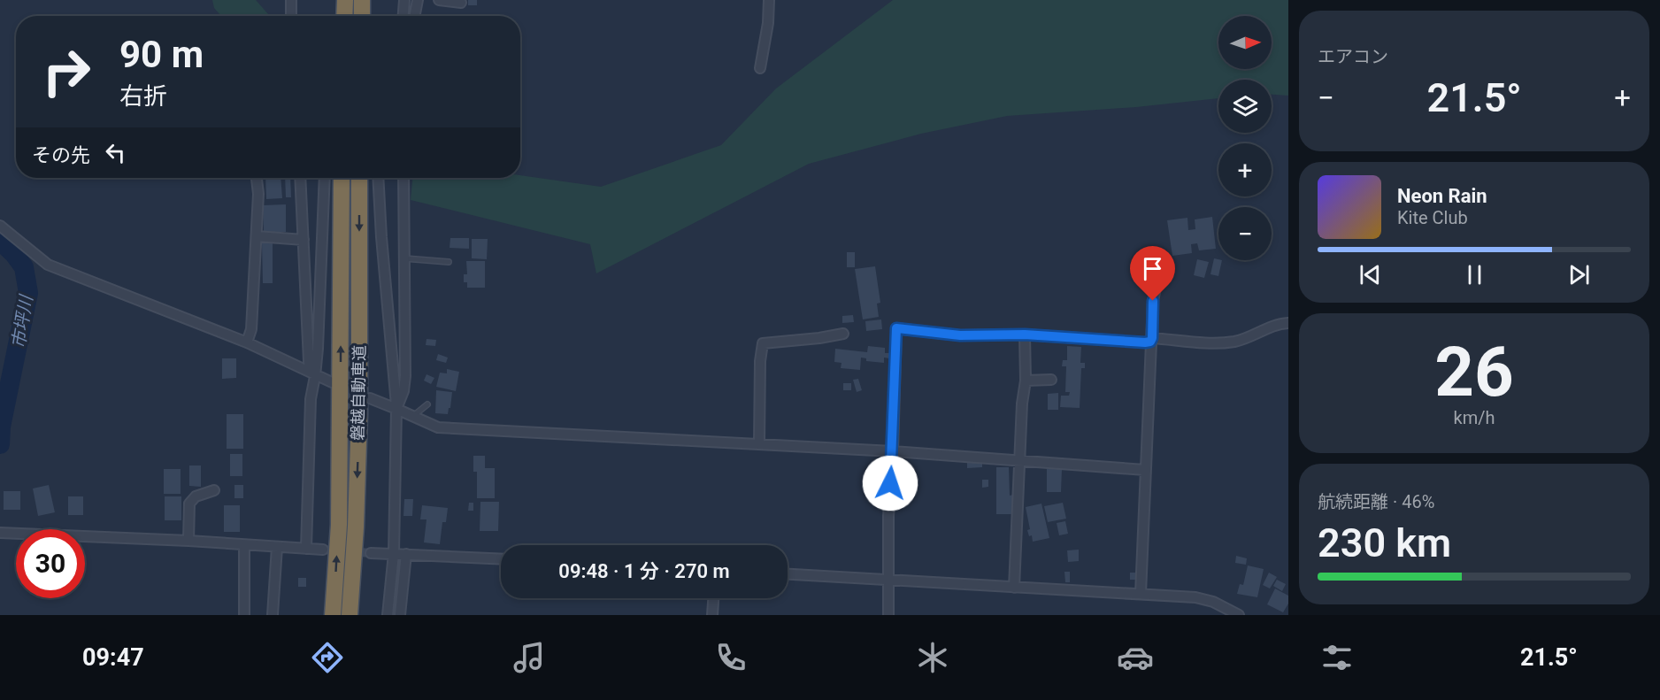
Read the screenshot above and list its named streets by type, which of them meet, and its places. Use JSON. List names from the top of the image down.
{
  "streets": {
    "highway": ["磐越自動車道"]
  },
  "water": ["市坪川"],
  "north": "right",
  "page": {
    "tile": [
      "エアコン",
      ["26", "km/h"],
      ["航続距離 · 46%", "230 km"]
    ],
    "map_buttons": ["+", "−"],
    "turn": ["90 m", "右折"],
    "heat": ["−", "21.5°", "+"],
    "then": "その先",
    "song": ["Neon Rain", "Kite Club"],
    "limit": "30",
    "trip": "09:48 · 1 分 · 270 m",
    "tabs": ["09:47", "21.5°"]
  }
}
